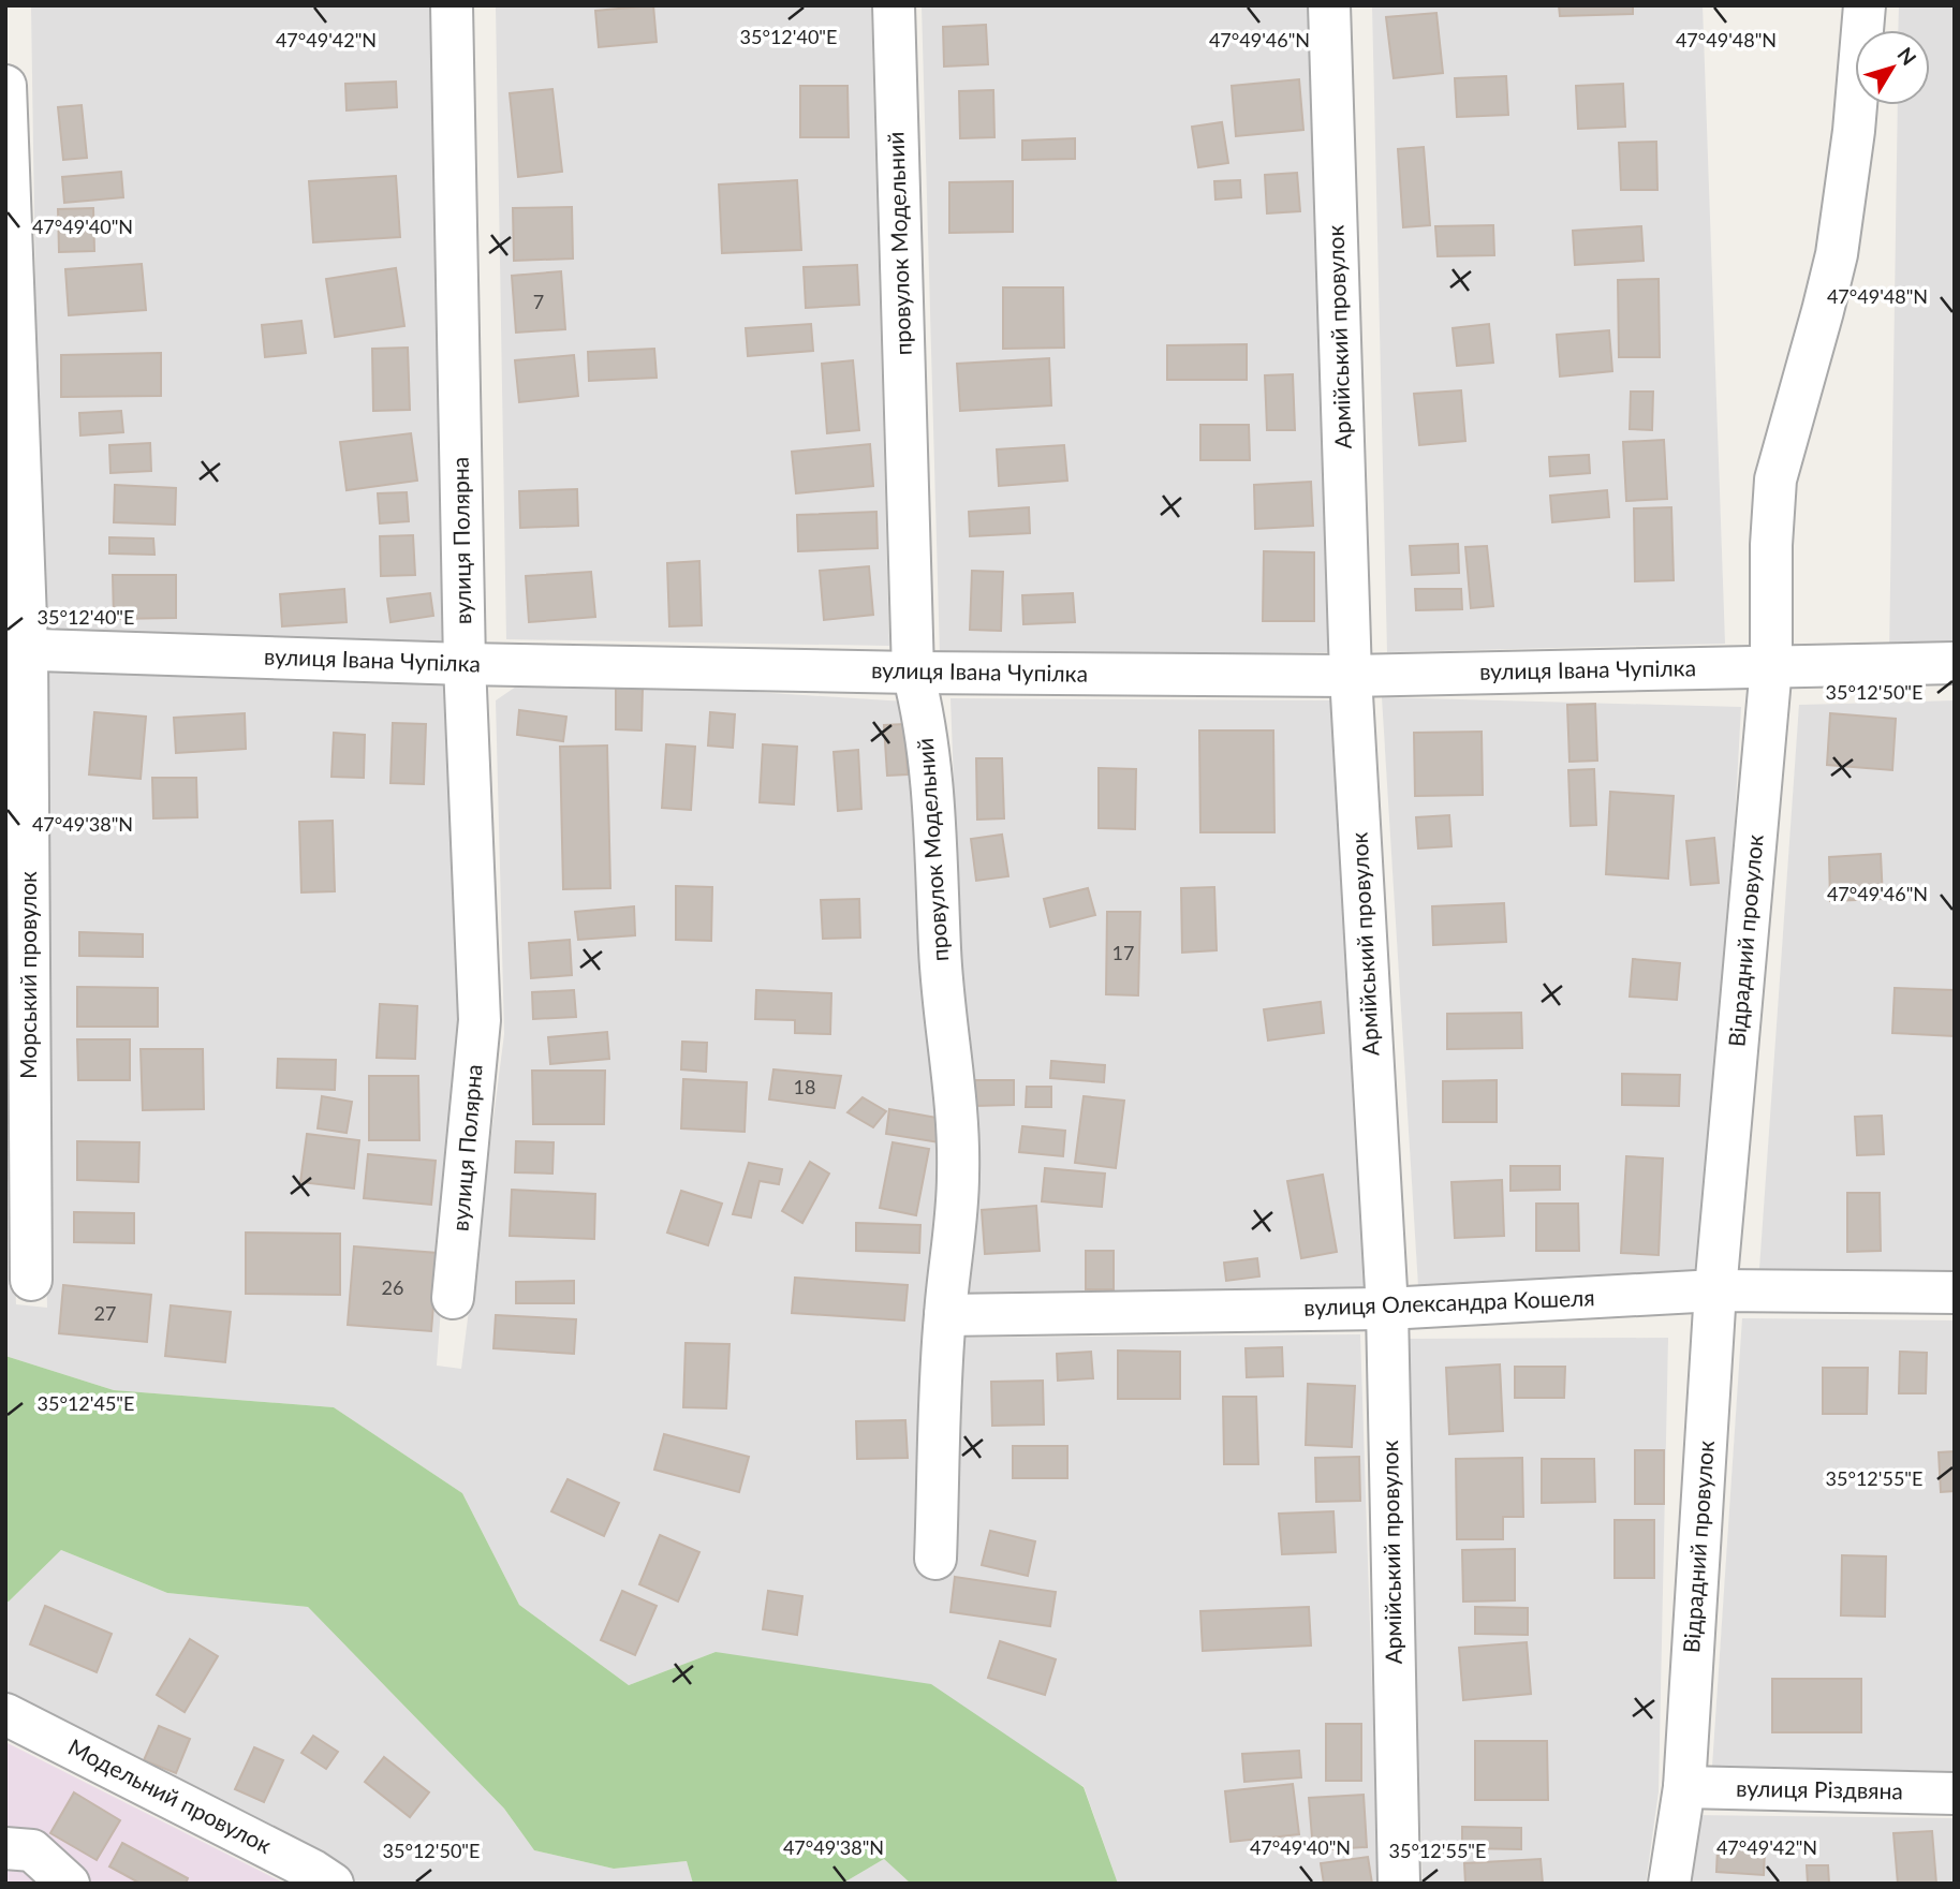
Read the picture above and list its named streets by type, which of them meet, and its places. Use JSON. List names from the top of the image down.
{
  "streets": {
    "street": [
      "провулок Модельний",
      "Армійський провулок",
      "вулиця Полярна",
      "вулиця Івана Чупілка",
      "Відрадний провулок",
      "Морський провулок",
      "вулиця Олександра Кошеля",
      "вулиця Різдвяна",
      "Модельний провулок"
    ]
  },
  "crossings": [
    ["провулок Модельний", "вулиця Івана Чупілка"],
    ["провулок Модельний", "вулиця Олександра Кошеля"],
    ["Армійський провулок", "вулиця Івана Чупілка"],
    ["Армійський провулок", "вулиця Олександра Кошеля"],
    ["вулиця Полярна", "вулиця Івана Чупілка"],
    ["вулиця Івана Чупілка", "Відрадний провулок"],
    ["вулиця Івана Чупілка", "Морський провулок"],
    ["Відрадний провулок", "вулиця Олександра Кошеля"],
    ["Відрадний провулок", "вулиця Різдвяна"]
  ],
  "house_numbers": [
    "7",
    "17",
    "18",
    "26",
    "27"
  ],
  "north": "top right",
  "coordinates": [
    "35°12'40\"E",
    "47°49'46\"N",
    "47°49'42\"N",
    "47°49'48\"N",
    "47°49'40\"N",
    "35°12'50\"E",
    "47°49'38\"N",
    "35°12'45\"E",
    "35°12'55\"E"
  ]
}
